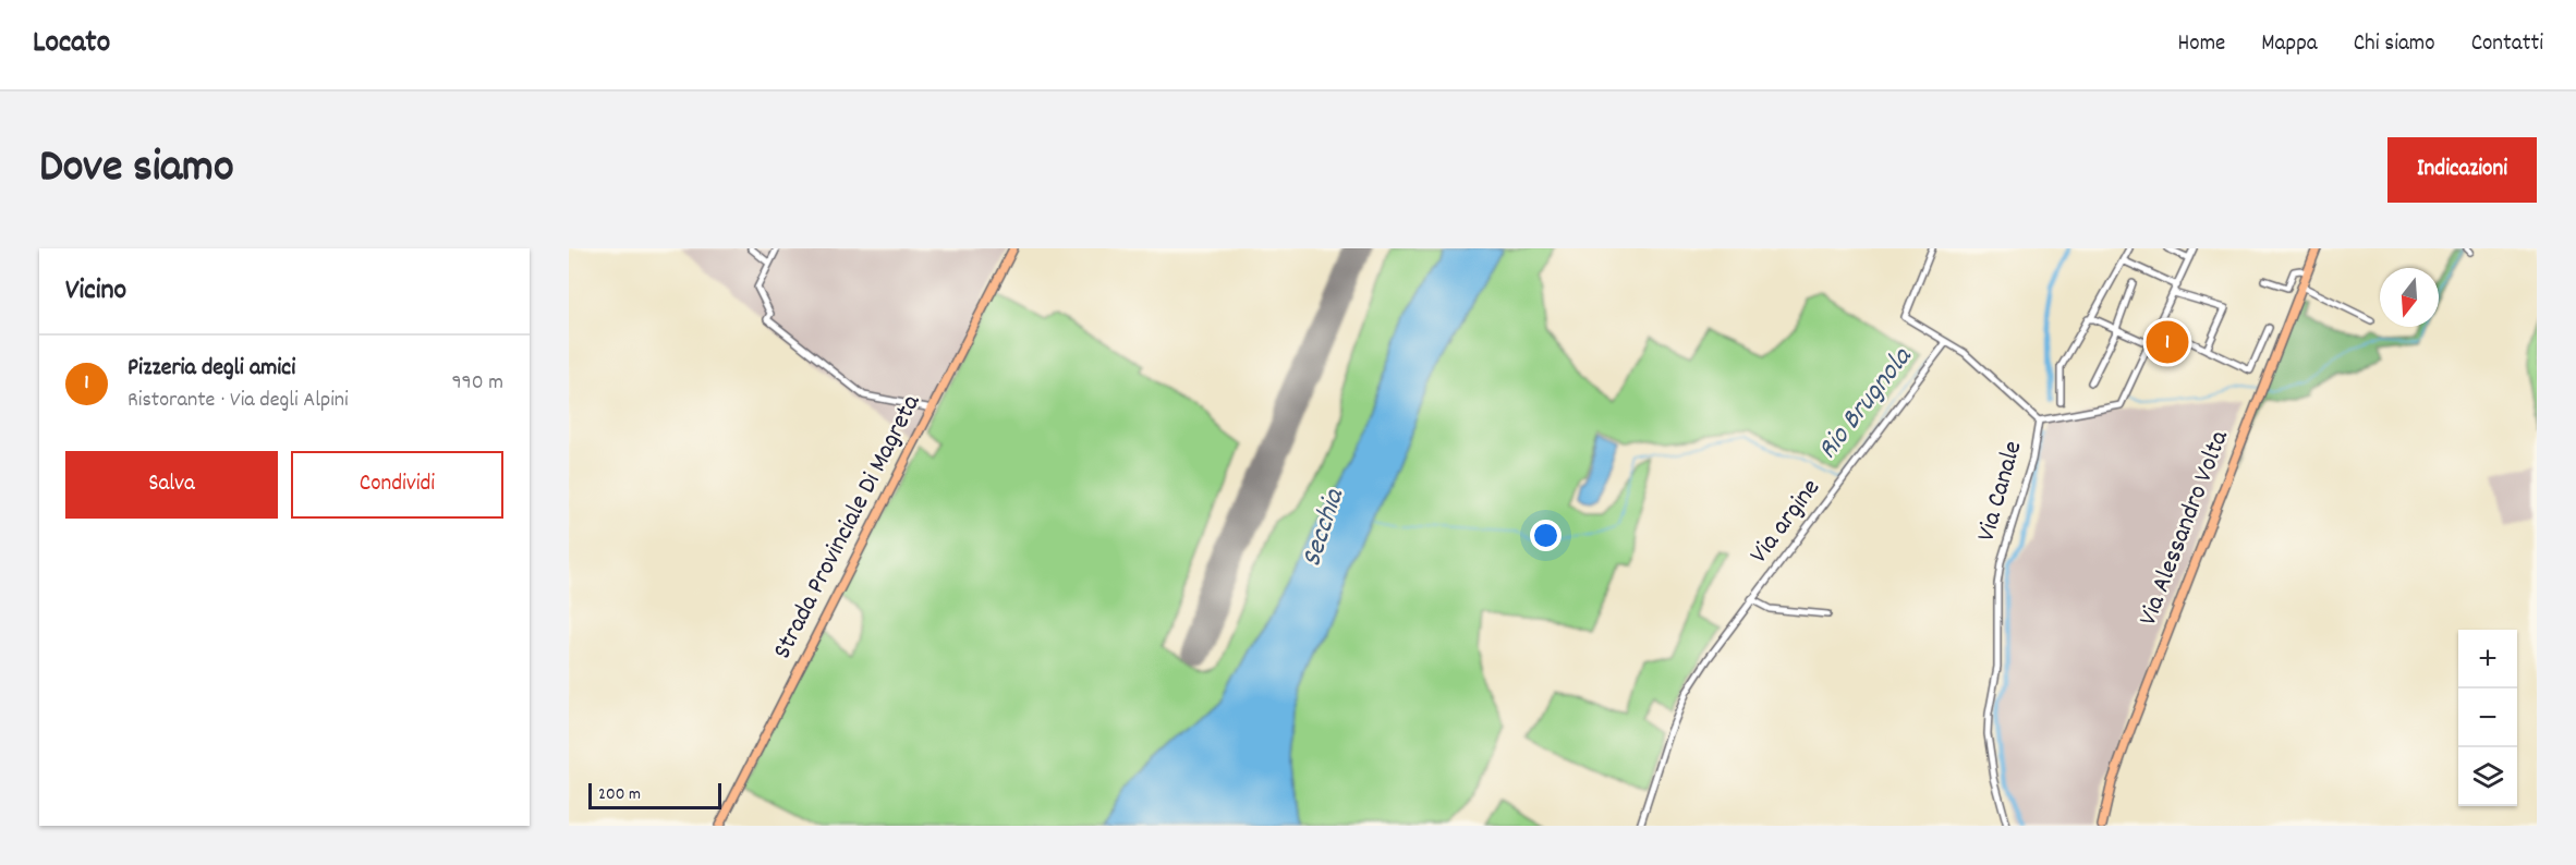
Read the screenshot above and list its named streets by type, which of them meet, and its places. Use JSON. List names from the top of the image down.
{
  "streets": {
    "main road": ["Strada Provinciale Di Magreta", "Via Alessandro Volta"],
    "street": ["Via Canale", "Via argine"]
  },
  "water": ["Rio Brugnola", "Secchia"],
  "scale_bar": "200 m",
  "north": "bottom",
  "page": {
    "header": "Locato",
    "nav": [
      "Home",
      "Mappa",
      "Chi siamo",
      "Contatti"
    ],
    "title": "Dove siamo",
    "buttons": [
      "Indicazioni",
      ["Salva", "Condividi"]
    ],
    "heading": "Vicino",
    "pins": "1",
    "list": [
      {
        "mark": "1",
        "name": "Pizzeria degli amici",
        "note": "Ristorante · Via degli Alpini",
        "value": "990 m"
      }
    ],
    "map_buttons": ["+", "−"],
    "scale": "200 m"
  }
}
